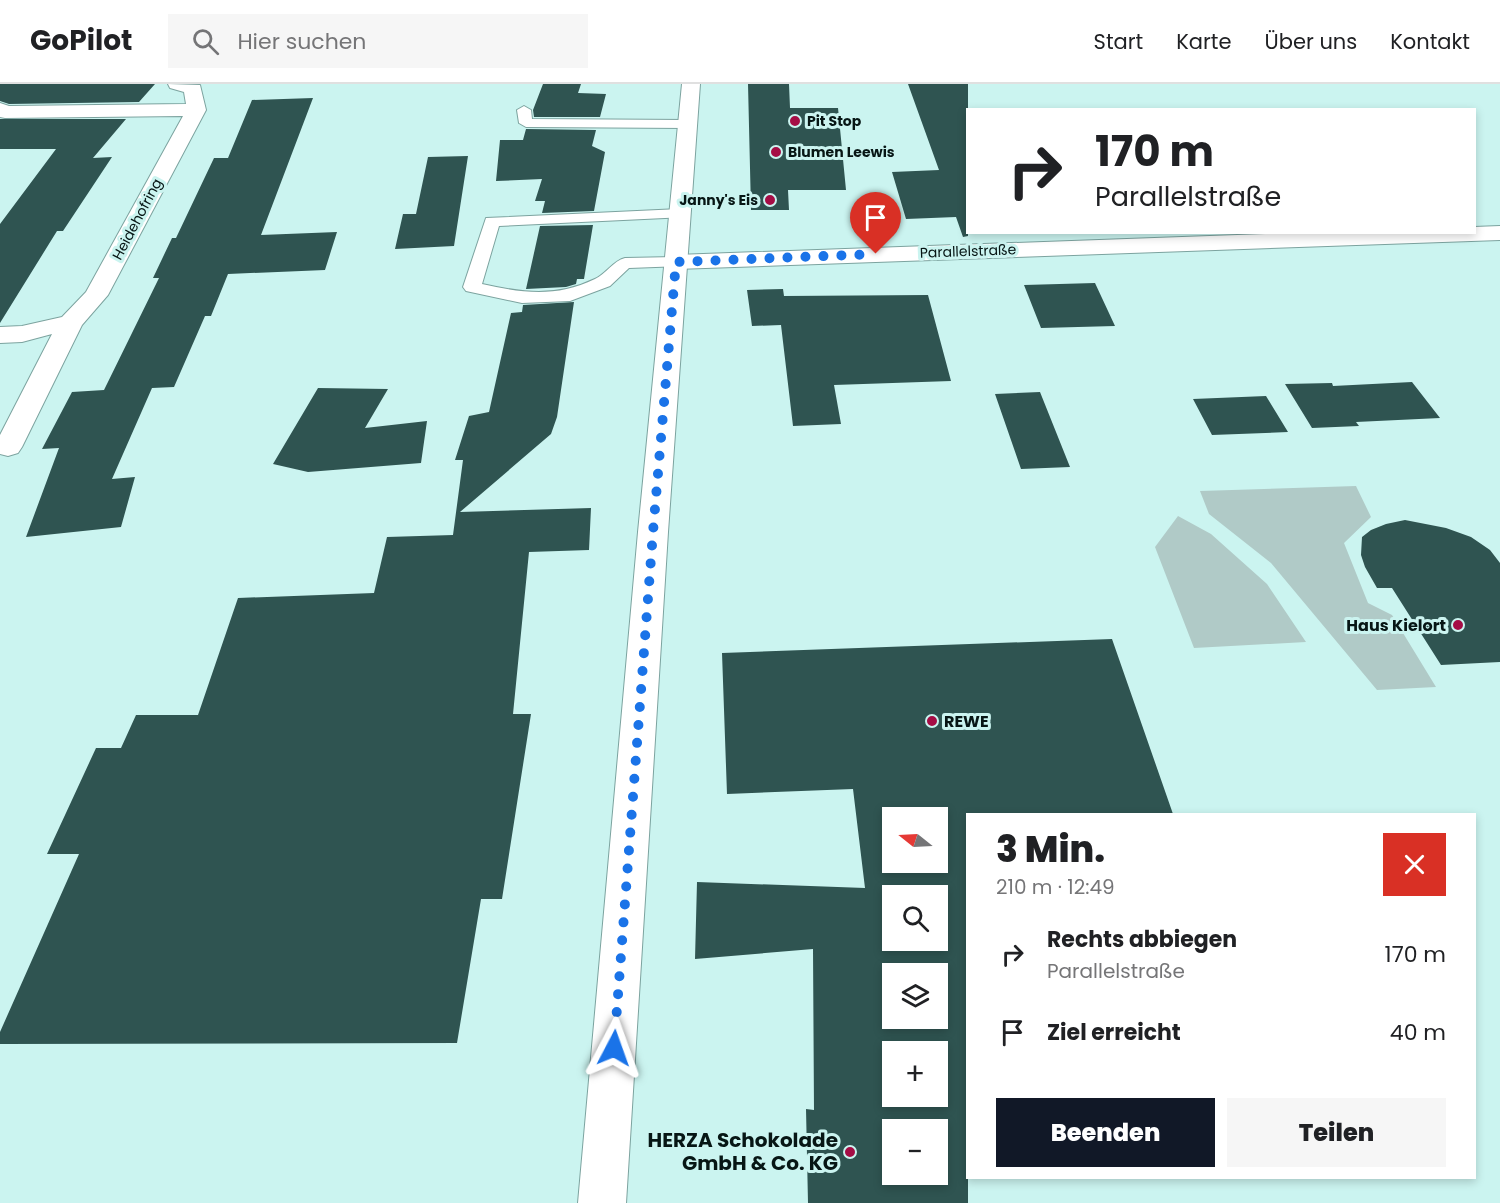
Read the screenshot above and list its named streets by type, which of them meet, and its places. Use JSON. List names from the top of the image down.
{
  "streets": {
    "street": ["Heidehofring", "Parallelstraße"]
  },
  "places": [
    "Pit Stop",
    "Blumen Leewis",
    "Janny's Eis",
    "Haus Kielort",
    "REWE",
    "HERZA Schokolade GmbH & Co. KG"
  ],
  "north": "left",
  "page": {
    "header": "GoPilot",
    "search": "Hier suchen",
    "nav": [
      "Start",
      "Karte",
      "Über uns",
      "Kontakt"
    ],
    "turn": ["170 m", "Parallelstraße"],
    "map_buttons": ["+", "−"],
    "heading": ["3 Min.", "210 m · 12:49"],
    "list": [
      {
        "name": "Rechts abbiegen",
        "note": "Parallelstraße",
        "value": "170 m"
      },
      {
        "name": "Ziel erreicht",
        "value": "40 m"
      }
    ],
    "buttons": ["Beenden", "Teilen"]
  }
}
